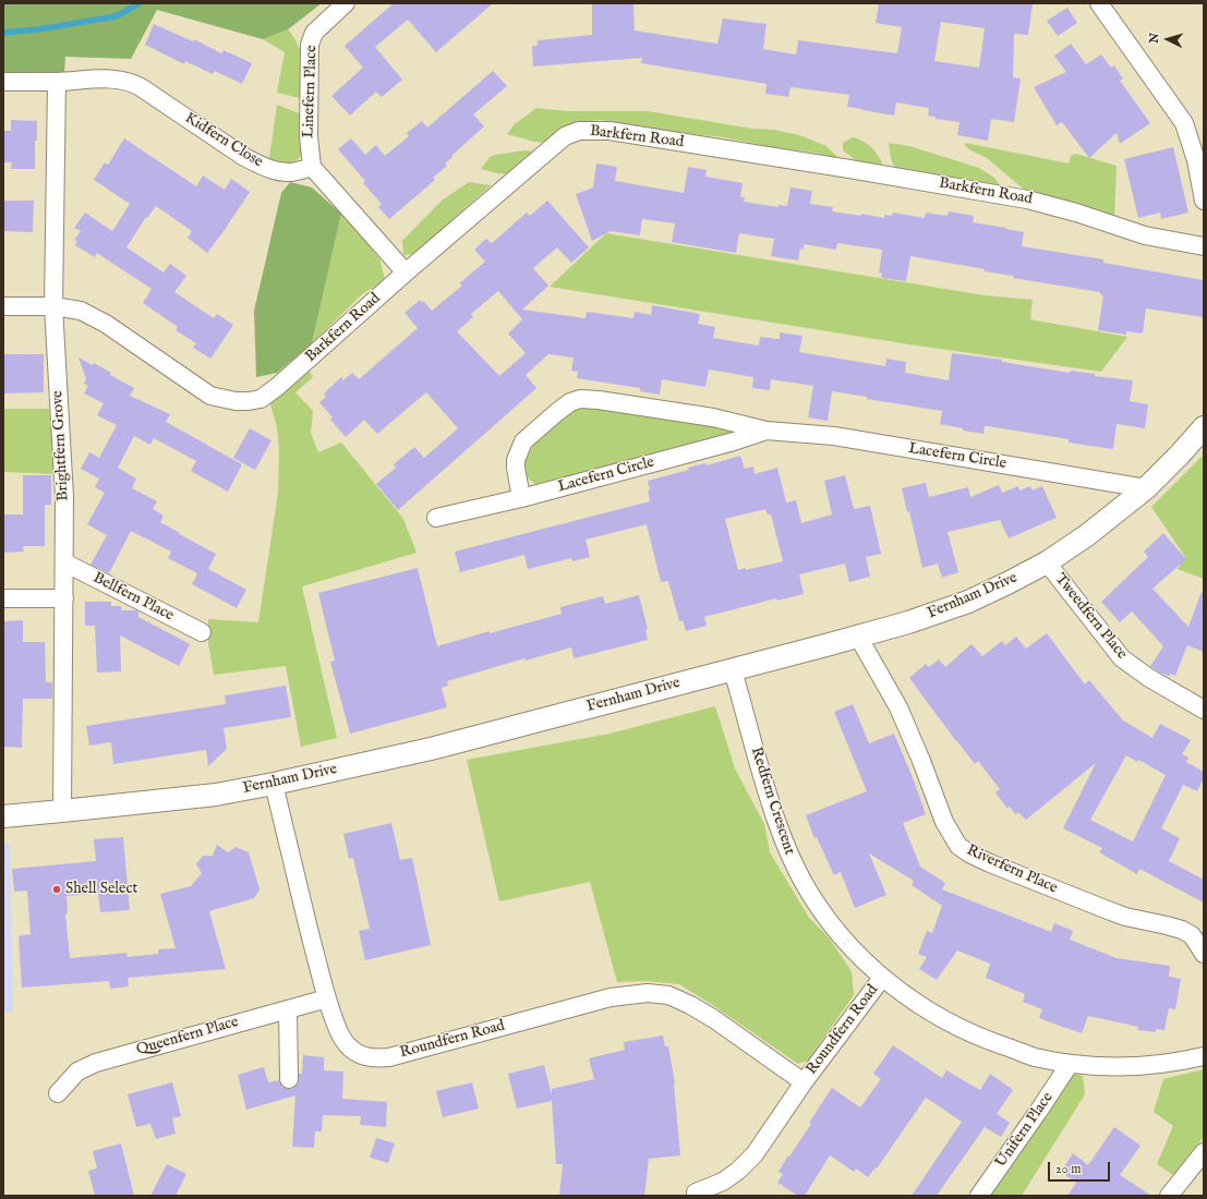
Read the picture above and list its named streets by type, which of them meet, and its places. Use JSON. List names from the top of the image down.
{
  "streets": {
    "street": [
      "Linefern Place",
      "Barkfern Road",
      "Kidfern Close",
      "Brightfern Grove",
      "Lacefern Circle",
      "Fernham Drive",
      "Bellfern Place",
      "Tweedfern Place",
      "Redfern Crescent",
      "Riverfern Place",
      "Roundfern Road",
      "Queenfern Place",
      "Unifern Place"
    ]
  },
  "crossings": [
    ["Linefern Place", "Kidfern Close"],
    ["Barkfern Road", "Brightfern Grove"],
    ["Kidfern Close", "Brightfern Grove"],
    ["Brightfern Grove", "Fernham Drive"],
    ["Brightfern Grove", "Bellfern Place"],
    ["Lacefern Circle", "Fernham Drive"],
    ["Fernham Drive", "Tweedfern Place"],
    ["Fernham Drive", "Redfern Crescent"],
    ["Fernham Drive", "Riverfern Place"],
    ["Fernham Drive", "Roundfern Road"],
    ["Redfern Crescent", "Roundfern Road"],
    ["Redfern Crescent", "Unifern Place"],
    ["Roundfern Road", "Queenfern Place"]
  ],
  "places": ["Shell Select"],
  "scale_bar": "20 m",
  "north": "left"
}
